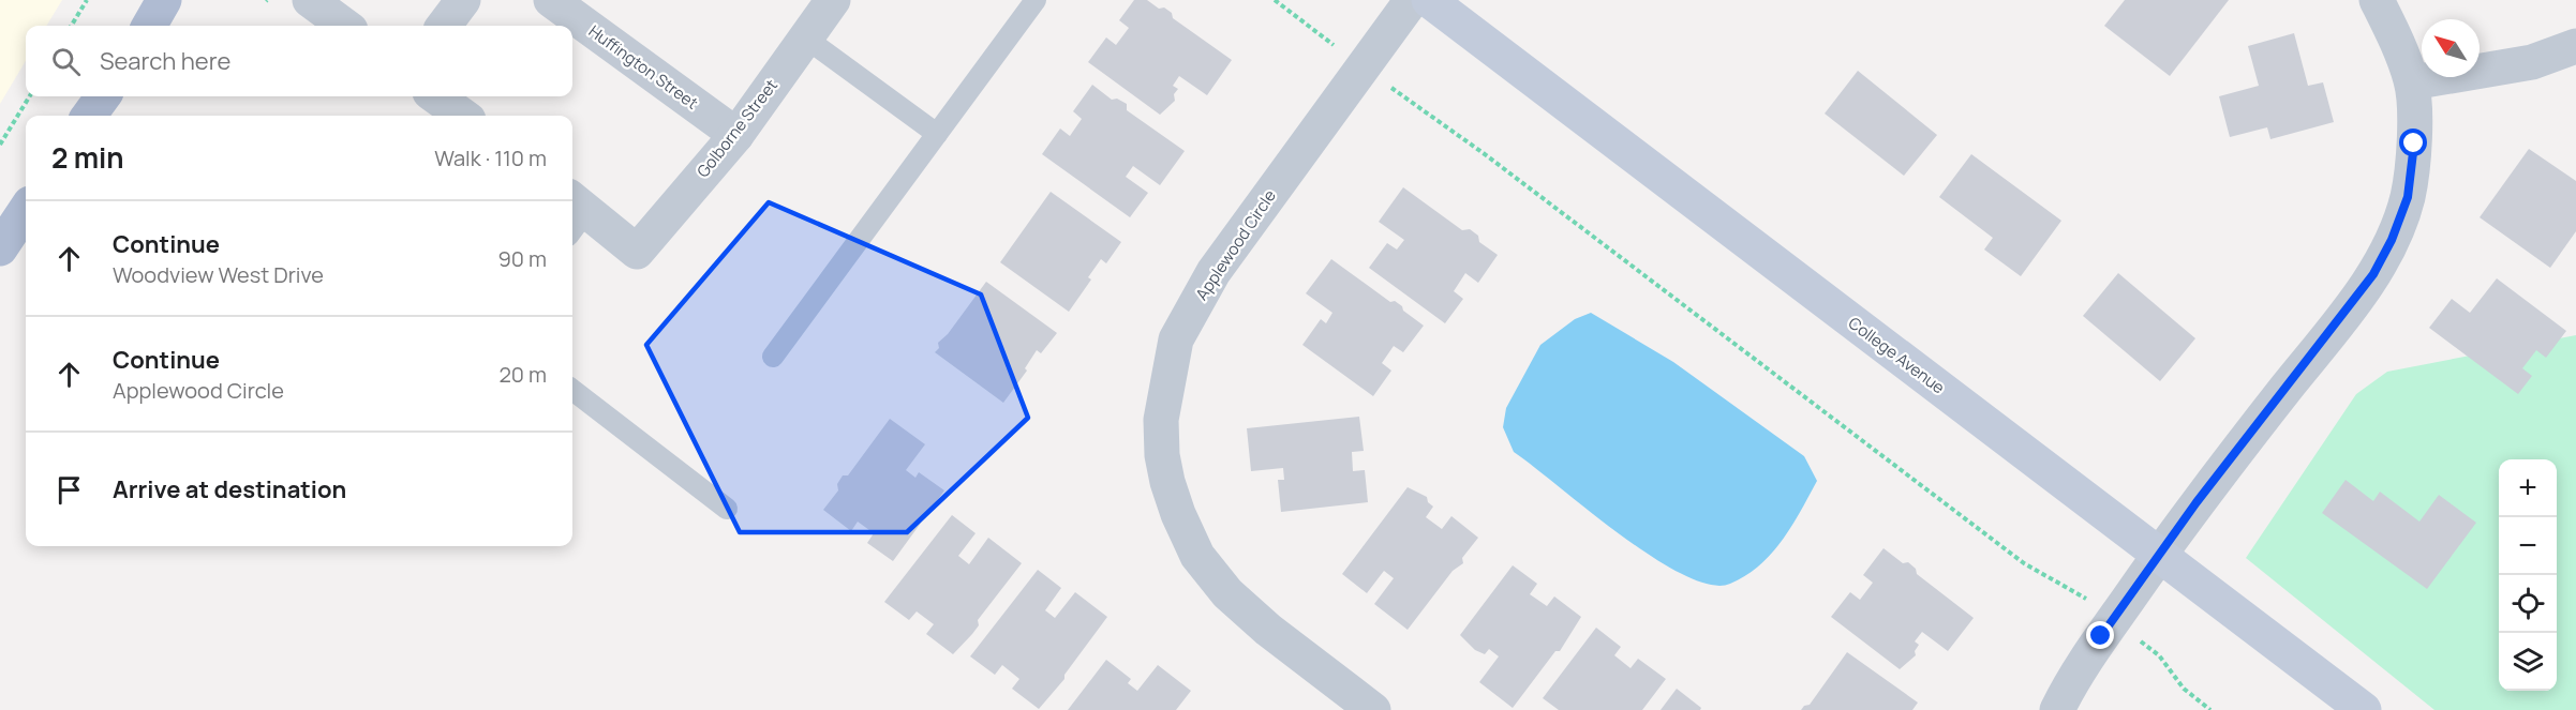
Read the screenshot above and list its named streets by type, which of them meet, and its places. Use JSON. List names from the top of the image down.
{
  "streets": {
    "main road": ["College Avenue"],
    "street": ["Huffington Street", "Golborne Street", "Applewood Circle"]
  },
  "crossings": [
    ["Huffington Street", "Golborne Street"]
  ],
  "north": "top left",
  "page": {
    "search": "Search here",
    "heading": ["2 min", "Walk · 110 m"],
    "list": [
      ["Continue", "Woodview West Drive", "90 m"],
      ["Continue", "Applewood Circle", "20 m"],
      "Arrive at destination"
    ],
    "map_buttons": ["+", "−"]
  }
}
